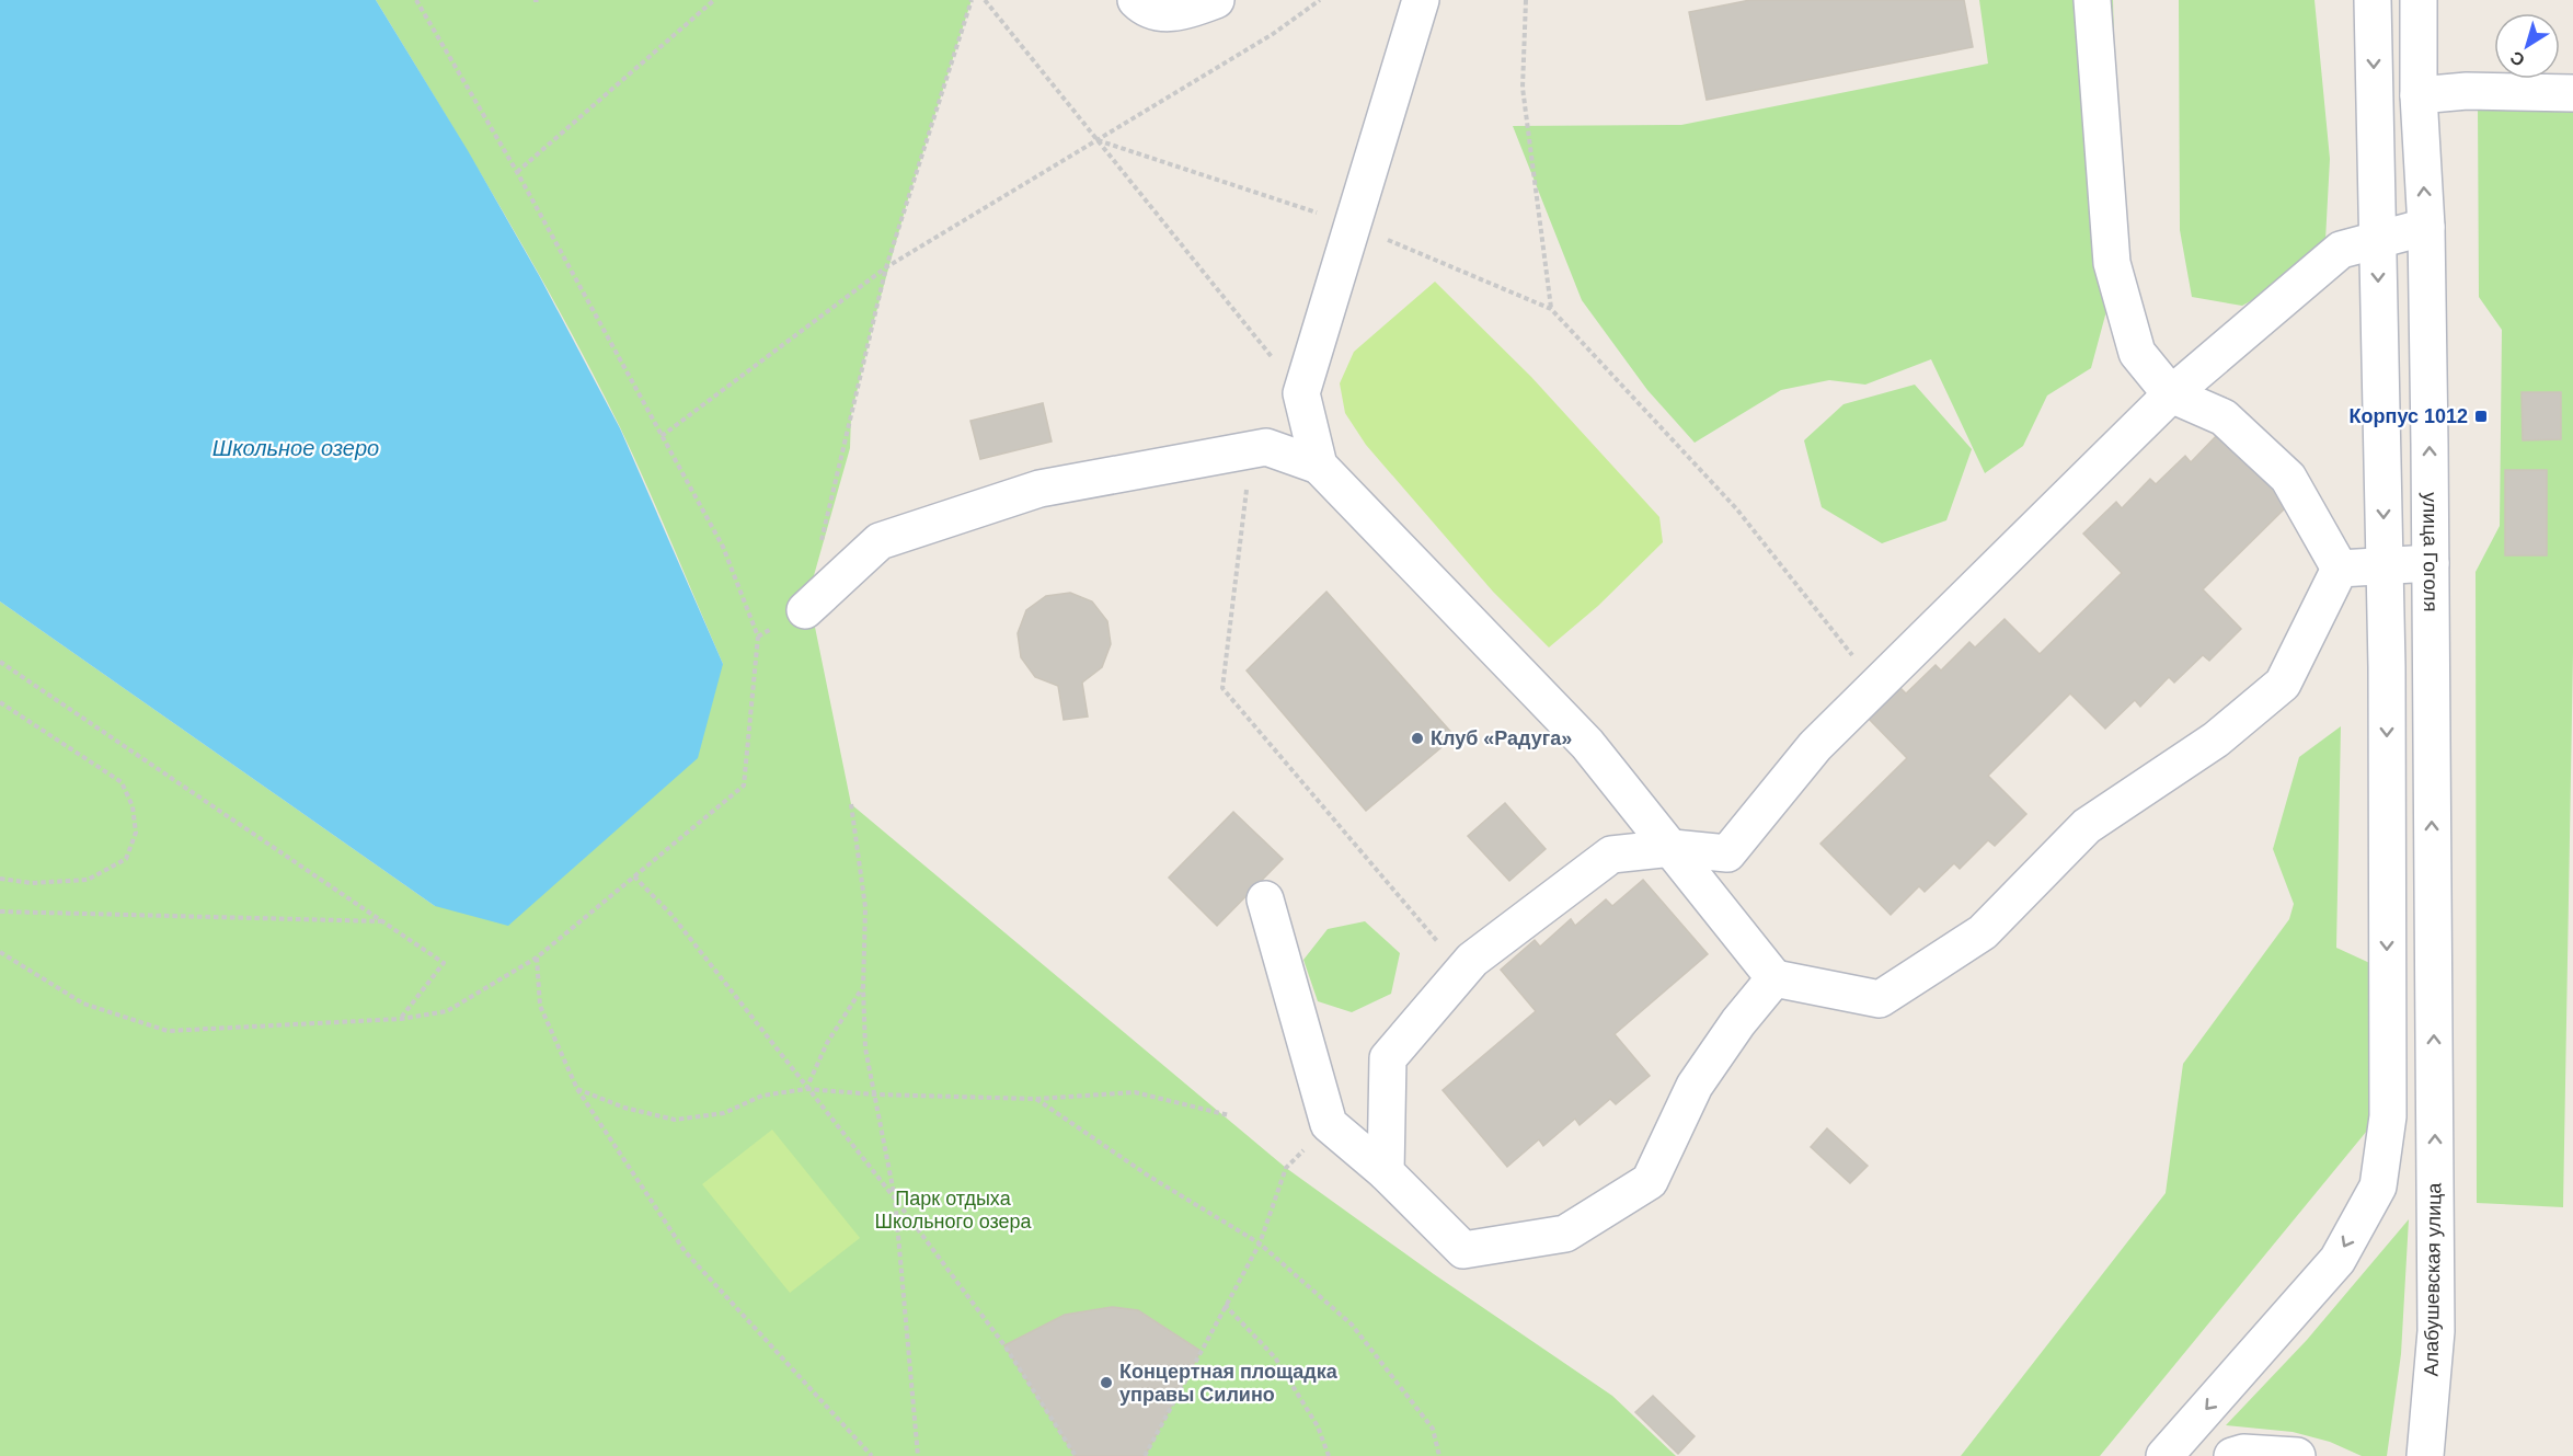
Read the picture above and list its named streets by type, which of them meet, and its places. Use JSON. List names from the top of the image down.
{
  "streets": {
    "street": ["улица Гоголя", "Алабушевская улица"]
  },
  "crossings": [
    ["улица Гоголя", "Алабушевская улица"]
  ],
  "water": ["Школьное озеро"],
  "parks": ["Парк отдыха Школьного озера"],
  "places": {
    "transit": ["Корпус 1012"],
    "other": ["Клуб «Радуга»", "Концертная площадка управы Силино"]
  },
  "north": "bottom left"
}
